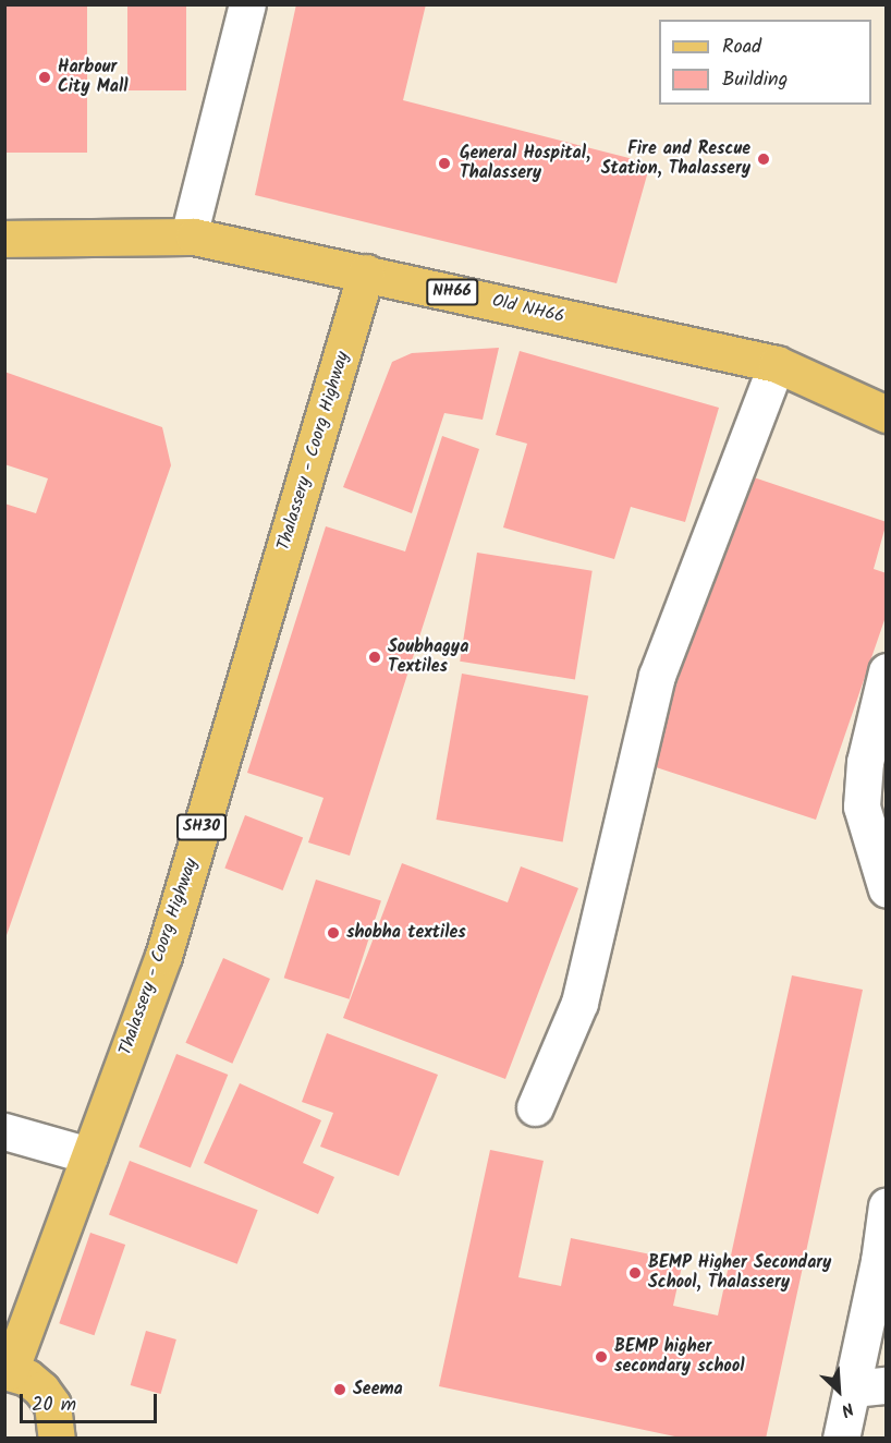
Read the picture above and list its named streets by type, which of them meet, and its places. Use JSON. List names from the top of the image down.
{
  "streets": {
    "main road": [
      "NH66",
      "Old NH66",
      "Thalassery - Coorg Highway",
      "SH30"
    ]
  },
  "crossings": [
    ["Old NH66", "Thalassery - Coorg Highway"]
  ],
  "places": [
    "Harbour City Mall",
    "Fire and Rescue Station, Thalassery",
    "General Hospital, Thalassery",
    "Soubhagya Textiles",
    "shobha textiles",
    "BEMP Higher Secondary School, Thalassery",
    "BEMP higher secondary school",
    "Seema"
  ],
  "legend": ["Road", "Building"],
  "scale_bar": "20 m",
  "north": "bottom right"
}
